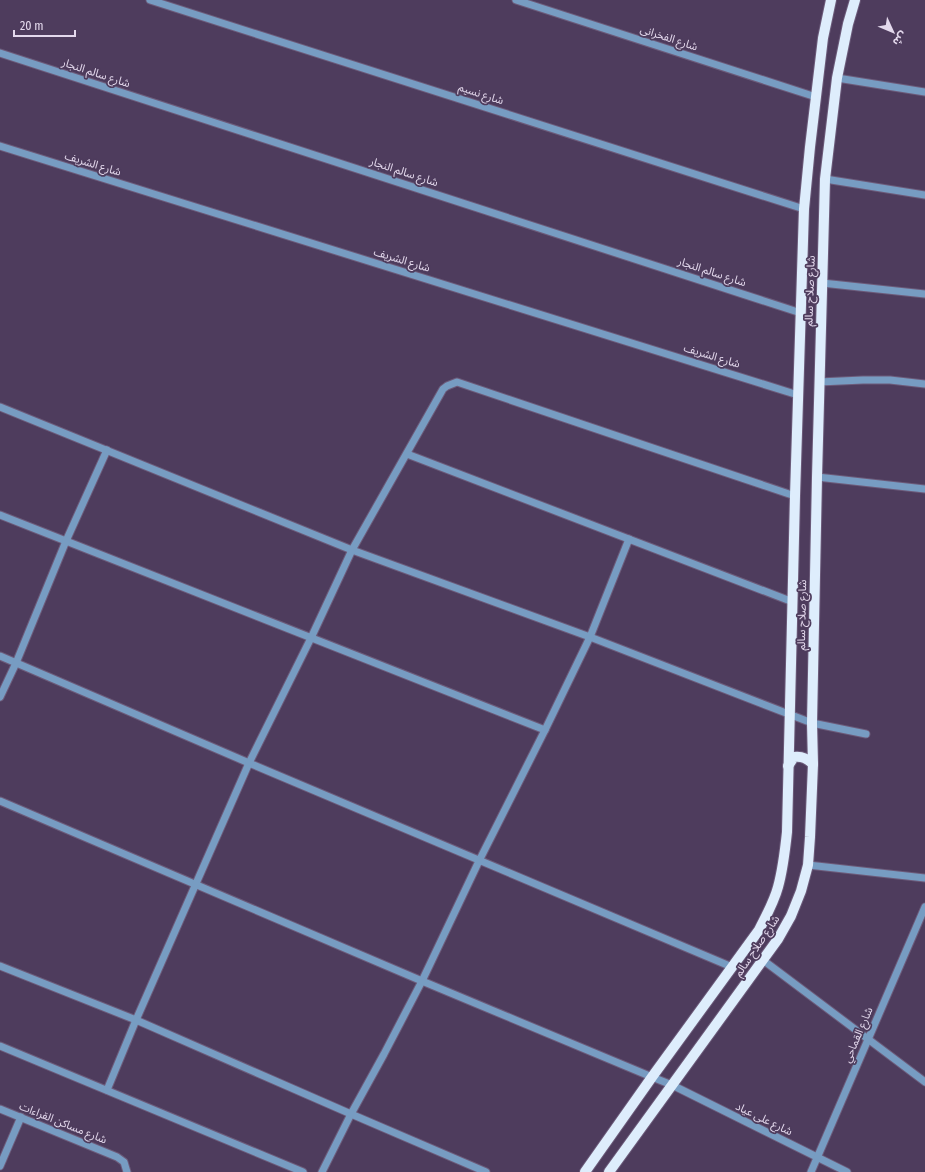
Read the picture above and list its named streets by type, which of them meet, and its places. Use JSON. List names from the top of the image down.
{
  "streets": {
    "main road": ["شارع صلاح سالم"],
    "street": [
      "شارع الفخرانى",
      "شارع سالم النجار",
      "شارع نسيم",
      "شارع الشريف",
      "شارع القماحي",
      "شارع على عياد",
      "شارع مساكن القراءات"
    ]
  },
  "crossings": [
    ["شارع الفخرانى", "شارع صلاح سالم"],
    ["شارع سالم النجار", "شارع صلاح سالم"],
    ["شارع نسيم", "شارع صلاح سالم"],
    ["شارع الشريف", "شارع صلاح سالم"],
    ["شارع صلاح سالم", "شارع على عياد"],
    ["شارع القماحي", "شارع على عياد"]
  ],
  "scale_bar": "20 m",
  "north": "bottom right"
}
